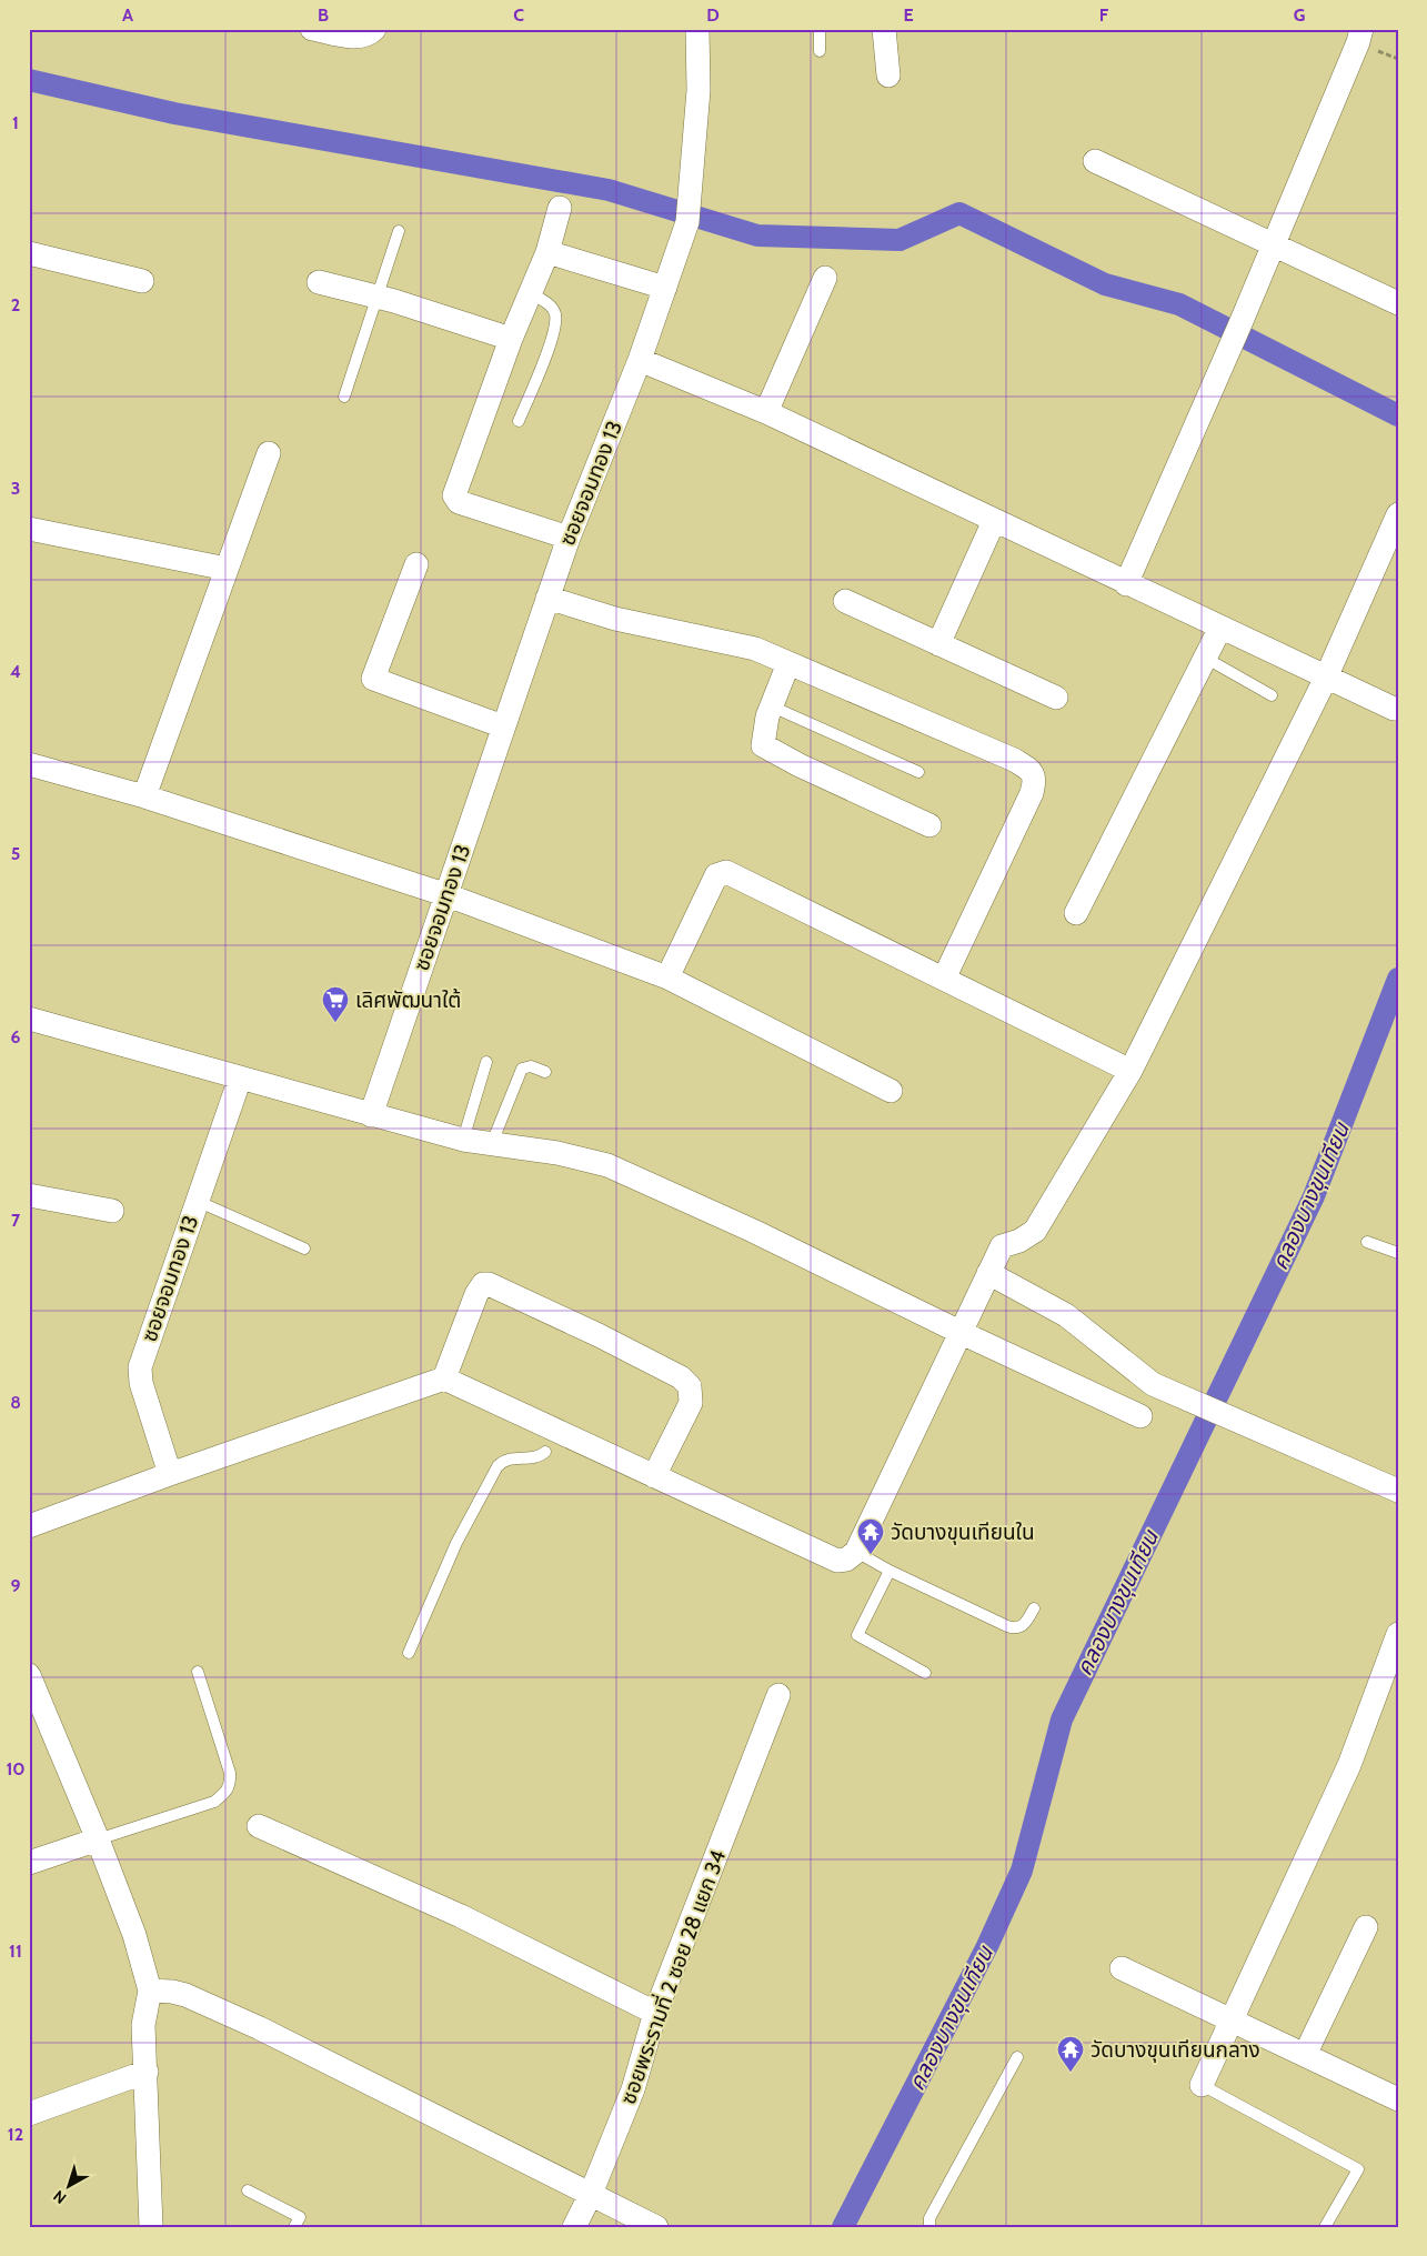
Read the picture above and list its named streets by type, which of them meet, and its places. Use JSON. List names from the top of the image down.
{
  "streets": {
    "street": ["ซอยจอมทอง 13", "ซอยพระรามที่ 2 ซอย 28 แยก 34"]
  },
  "water": ["คลองบางขุนเทียน"],
  "places": {
    "supermarket": ["เลิศพัฒนาใต้"],
    "temple": ["วัดบางขุนเทียนใน", "วัดบางขุนเทียนกลาง"]
  },
  "north": "bottom left",
  "grid": {
    "columns": [
      "A",
      "B",
      "C",
      "D",
      "E",
      "F",
      "G"
    ],
    "rows": [
      "1",
      "2",
      "3",
      "4",
      "5",
      "6",
      "7",
      "8",
      "9",
      "10",
      "11",
      "12"
    ]
  }
}
